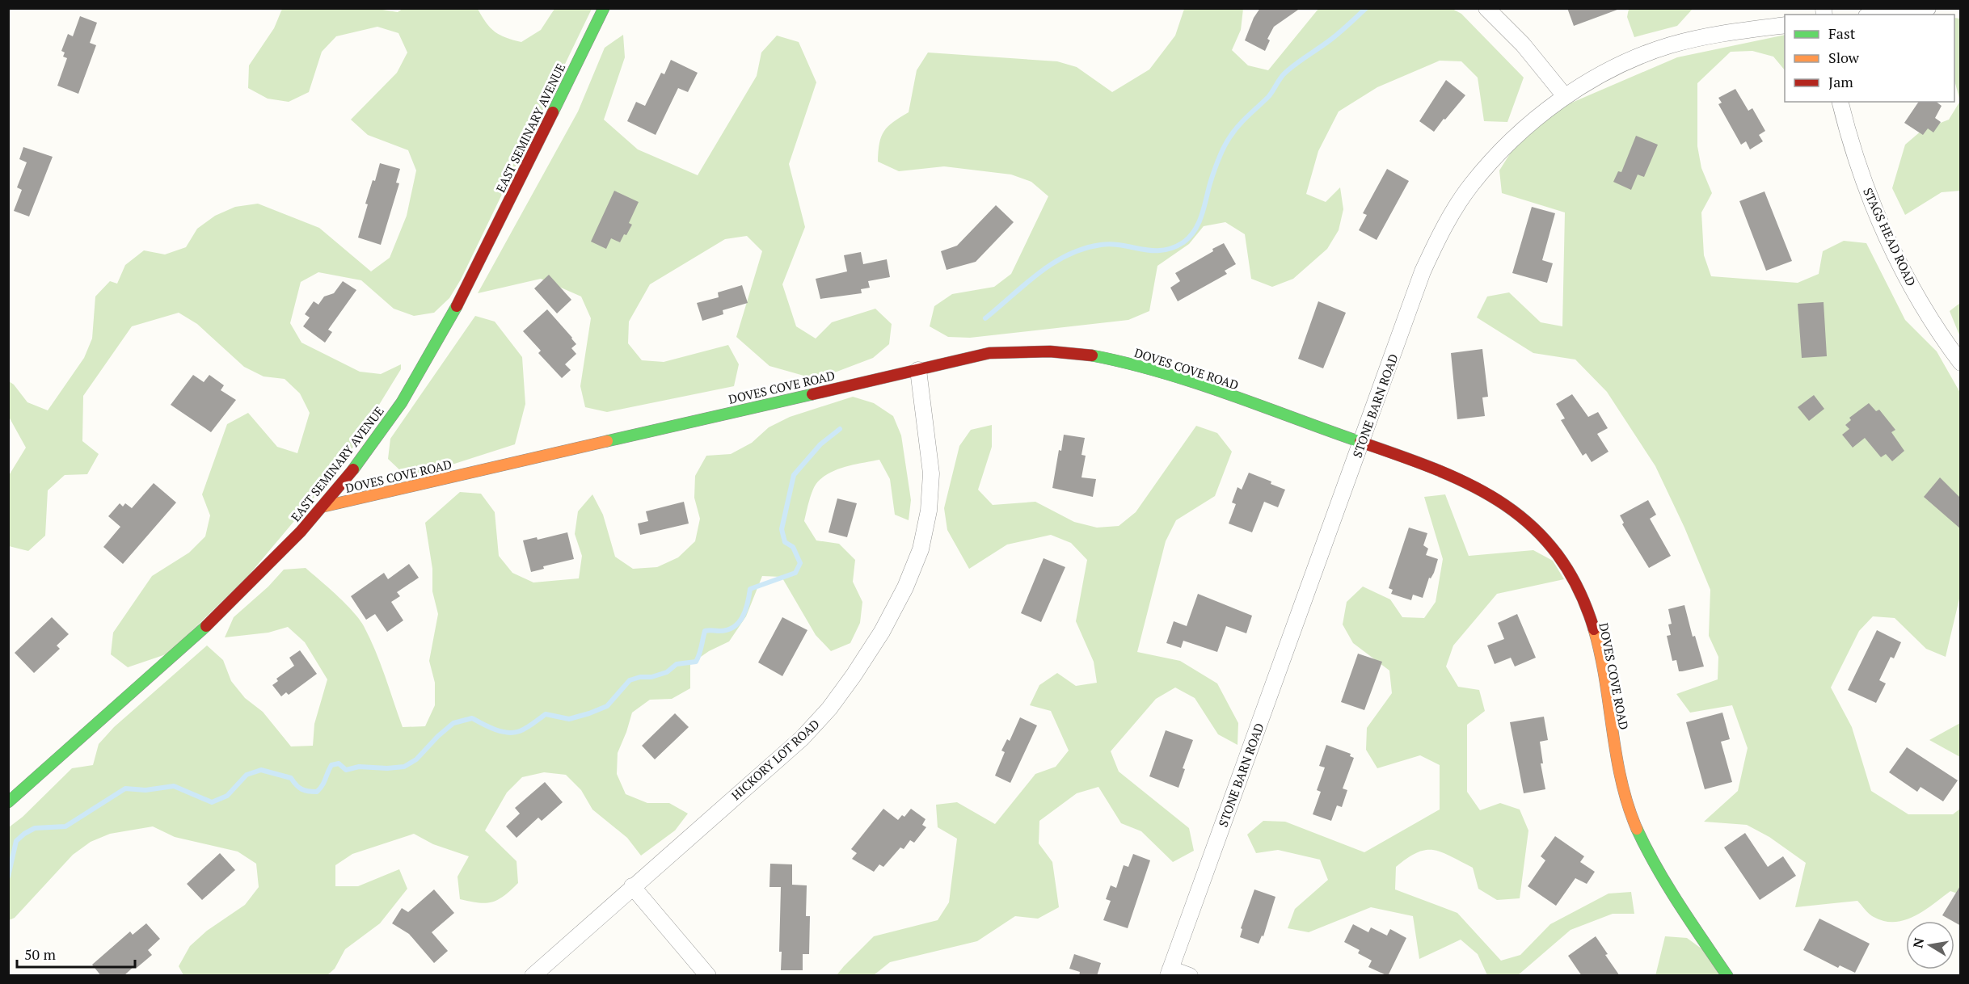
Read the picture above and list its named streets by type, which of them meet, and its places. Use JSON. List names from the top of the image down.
{
  "streets": {
    "street": [
      "EAST SEMINARY AVENUE",
      "STAGS HEAD ROAD",
      "DOVES COVE ROAD",
      "STONE BARN ROAD",
      "HICKORY LOT ROAD"
    ]
  },
  "crossings": [
    ["EAST SEMINARY AVENUE", "DOVES COVE ROAD"],
    ["DOVES COVE ROAD", "STONE BARN ROAD"],
    ["DOVES COVE ROAD", "HICKORY LOT ROAD"]
  ],
  "legend": ["Fast", "Slow", "Jam"],
  "scale_bar": "50 m",
  "north": "left"
}
